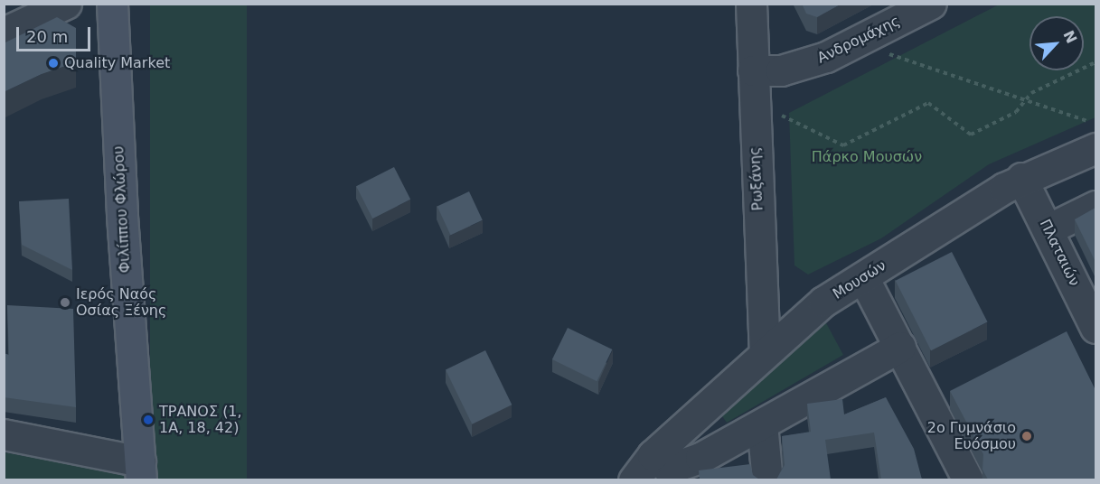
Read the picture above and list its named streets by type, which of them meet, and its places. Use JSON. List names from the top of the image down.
{
  "streets": {
    "main road": ["Φιλίππου Φλώρου"],
    "street": [
      "Ανδρομάχης",
      "Ρωξάνης",
      "Πλαταιών",
      "Μουσών"
    ]
  },
  "crossings": [
    ["Ανδρομάχης", "Ρωξάνης"],
    ["Ρωξάνης", "Μουσών"],
    ["Πλαταιών", "Μουσών"]
  ],
  "parks": ["Πάρκο Μουσών"],
  "places": [
    "Quality Market",
    "Ιερός Ναός Οσίας Ξένης",
    "ΤΡΑΝΟΣ (1, 1Α, 18, 42)",
    "2ο Γυμνάσιο Ευόσμου"
  ],
  "scale_bar": "20 m",
  "north": "top right"
}
